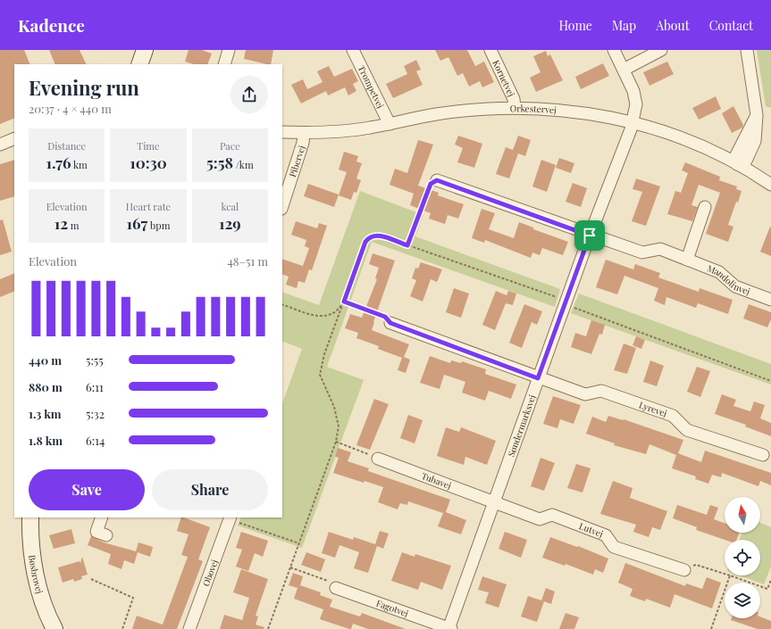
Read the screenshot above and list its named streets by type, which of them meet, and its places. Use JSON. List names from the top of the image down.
{
  "streets": {
    "street": [
      "Kornetvej",
      "Trompetvej",
      "Orkestervej",
      "Pibervej",
      "Mandolinvej",
      "Lyrevej",
      "Søndermarksvej",
      "Tubavej",
      "Lutvej",
      "Obovej",
      "Bøsbrovej",
      "Fagotvej"
    ]
  },
  "crossings": [
    ["Kornetvej", "Orkestervej"],
    ["Trompetvej", "Orkestervej"],
    ["Orkestervej", "Pibervej"],
    ["Orkestervej", "Søndermarksvej"],
    ["Mandolinvej", "Søndermarksvej"],
    ["Lyrevej", "Søndermarksvej"],
    ["Søndermarksvej", "Tubavej"],
    ["Søndermarksvej", "Lutvej"],
    ["Søndermarksvej", "Fagotvej"],
    ["Tubavej", "Lutvej"]
  ],
  "north": "top",
  "page": {
    "header": "Kadence",
    "nav": [
      "Home",
      "Map",
      "About",
      "Contact"
    ],
    "heading": ["Evening run", "20:37 · 4 × 440 m"],
    "stats": [
      ["Distance", "1.76 km"],
      ["Time", "10:30"],
      ["Pace", "5:58 /km"],
      ["Elevation", "12 m"],
      ["Heart rate", "167 bpm"],
      ["kcal", "129"]
    ],
    "chart": ["Elevation", "48–51 m"],
    "list": [
      {
        "name": "440 m",
        "note": "5:55"
      },
      {
        "name": "880 m",
        "note": "6:11"
      },
      {
        "name": "1.3 km",
        "note": "5:32"
      },
      {
        "name": "1.8 km",
        "note": "6:14"
      }
    ],
    "buttons": ["Save", "Share"]
  }
}
